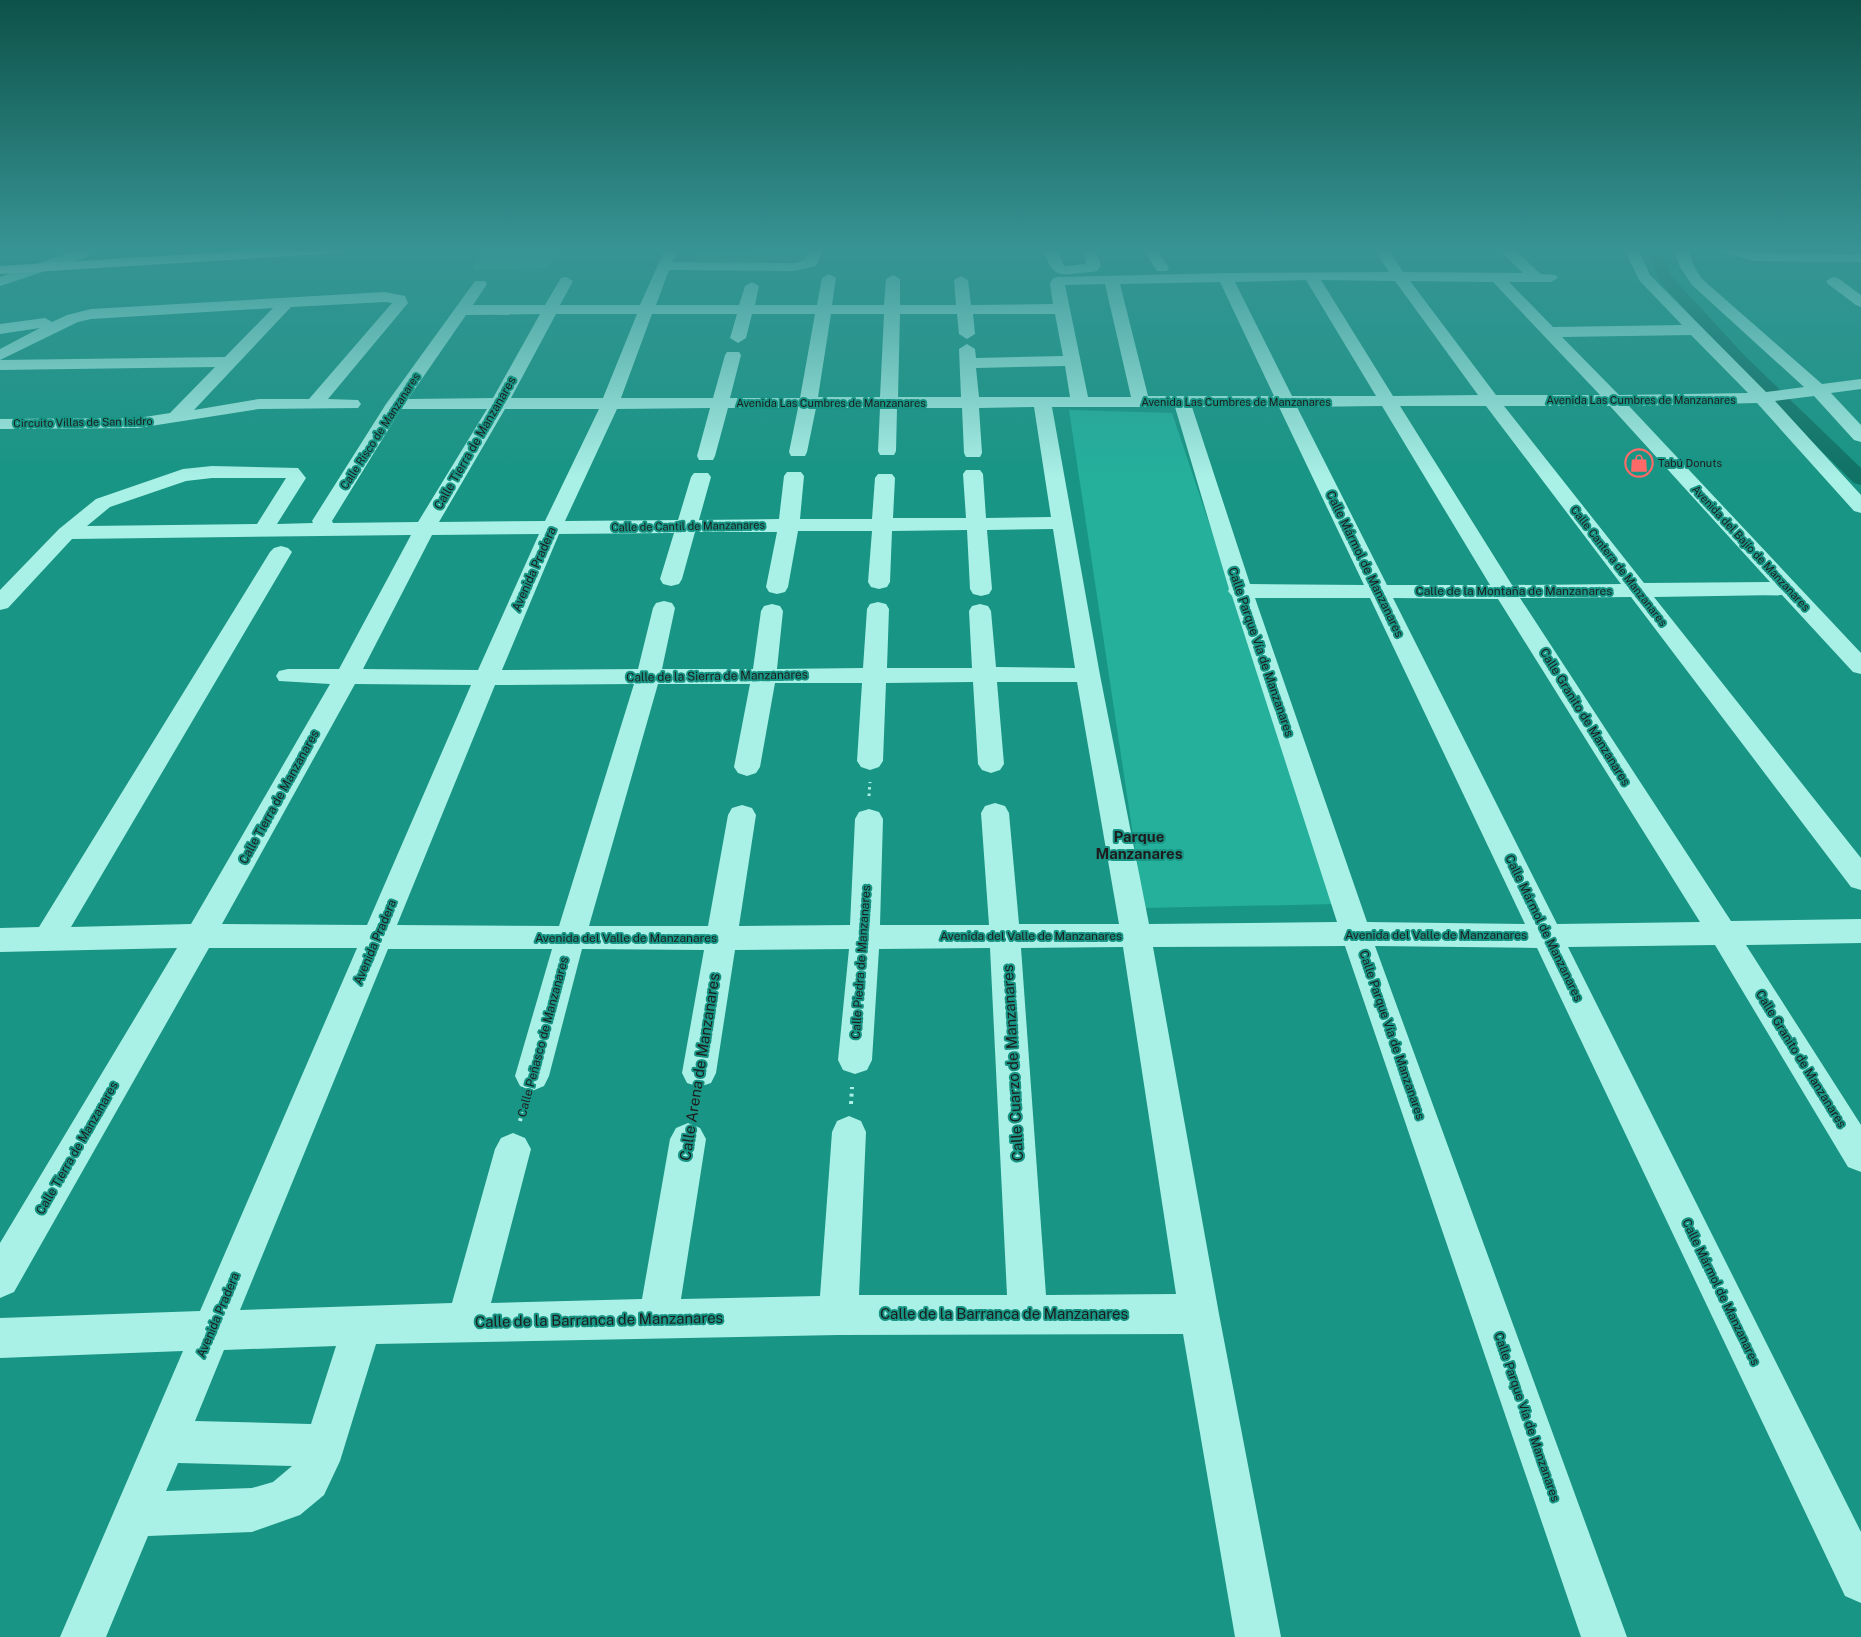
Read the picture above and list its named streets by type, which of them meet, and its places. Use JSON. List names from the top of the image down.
{
  "streets": {
    "street": [
      "Avenida Las Cumbres de Manzanares",
      "Circuito Villas de San Isidro",
      "Calle Risco de Manzanares",
      "Calle Tierra de Manzanares",
      "Calle de Cantil de Manzanares",
      "Avenida del Bajío de Manzanares",
      "Calle Mármol de Manzanares",
      "Calle Cantera de Manzanares",
      "Avenida Pradera",
      "Calle de la Montaña de Manzanares",
      "Calle Parque Vía de Manzanares",
      "Calle de la Sierra de Manzanares",
      "Calle Granito de Manzanares",
      "Avenida del Valle de Manzanares",
      "Calle Piedra de Manzanares",
      "Calle Peñasco de Manzanares",
      "Calle Cuarzo de Manzanares",
      "Calle Arena de Manzanares",
      "Calle de la Barranca de Manzanares"
    ]
  },
  "crossings": [
    ["Avenida Las Cumbres de Manzanares", "Calle Risco de Manzanares"],
    ["Avenida Las Cumbres de Manzanares", "Calle Tierra de Manzanares"],
    ["Avenida Las Cumbres de Manzanares", "Avenida del Bajío de Manzanares"],
    ["Avenida Las Cumbres de Manzanares", "Calle Mármol de Manzanares"],
    ["Avenida Las Cumbres de Manzanares", "Calle Cantera de Manzanares"],
    ["Avenida Las Cumbres de Manzanares", "Avenida Pradera"],
    ["Avenida Las Cumbres de Manzanares", "Calle Parque Vía de Manzanares"],
    ["Avenida Las Cumbres de Manzanares", "Calle Granito de Manzanares"],
    ["Calle Risco de Manzanares", "Calle de Cantil de Manzanares"],
    ["Calle Tierra de Manzanares", "Calle de Cantil de Manzanares"],
    ["Calle Tierra de Manzanares", "Calle de la Sierra de Manzanares"],
    ["Calle Tierra de Manzanares", "Avenida del Valle de Manzanares"],
    ["Calle de Cantil de Manzanares", "Avenida Pradera"],
    ["Avenida del Bajío de Manzanares", "Calle de la Montaña de Manzanares"],
    ["Calle Mármol de Manzanares", "Calle de la Montaña de Manzanares"],
    ["Calle Mármol de Manzanares", "Avenida del Valle de Manzanares"],
    ["Calle Cantera de Manzanares", "Calle de la Montaña de Manzanares"],
    ["Avenida Pradera", "Calle de la Sierra de Manzanares"],
    ["Avenida Pradera", "Avenida del Valle de Manzanares"],
    ["Avenida Pradera", "Calle de la Barranca de Manzanares"],
    ["Calle de la Montaña de Manzanares", "Calle Parque Vía de Manzanares"],
    ["Calle de la Montaña de Manzanares", "Calle Granito de Manzanares"],
    ["Calle Parque Vía de Manzanares", "Avenida del Valle de Manzanares"],
    ["Calle de la Sierra de Manzanares", "Calle Peñasco de Manzanares"],
    ["Calle Granito de Manzanares", "Avenida del Valle de Manzanares"],
    ["Avenida del Valle de Manzanares", "Calle Piedra de Manzanares"],
    ["Avenida del Valle de Manzanares", "Calle Peñasco de Manzanares"],
    ["Avenida del Valle de Manzanares", "Calle Cuarzo de Manzanares"],
    ["Avenida del Valle de Manzanares", "Calle Arena de Manzanares"],
    ["Calle Cuarzo de Manzanares", "Calle de la Barranca de Manzanares"],
    ["Calle Arena de Manzanares", "Calle de la Barranca de Manzanares"]
  ],
  "districts": ["Parque Manzanares"],
  "places": {
    "shop": ["Tabú Donuts"]
  }
}
